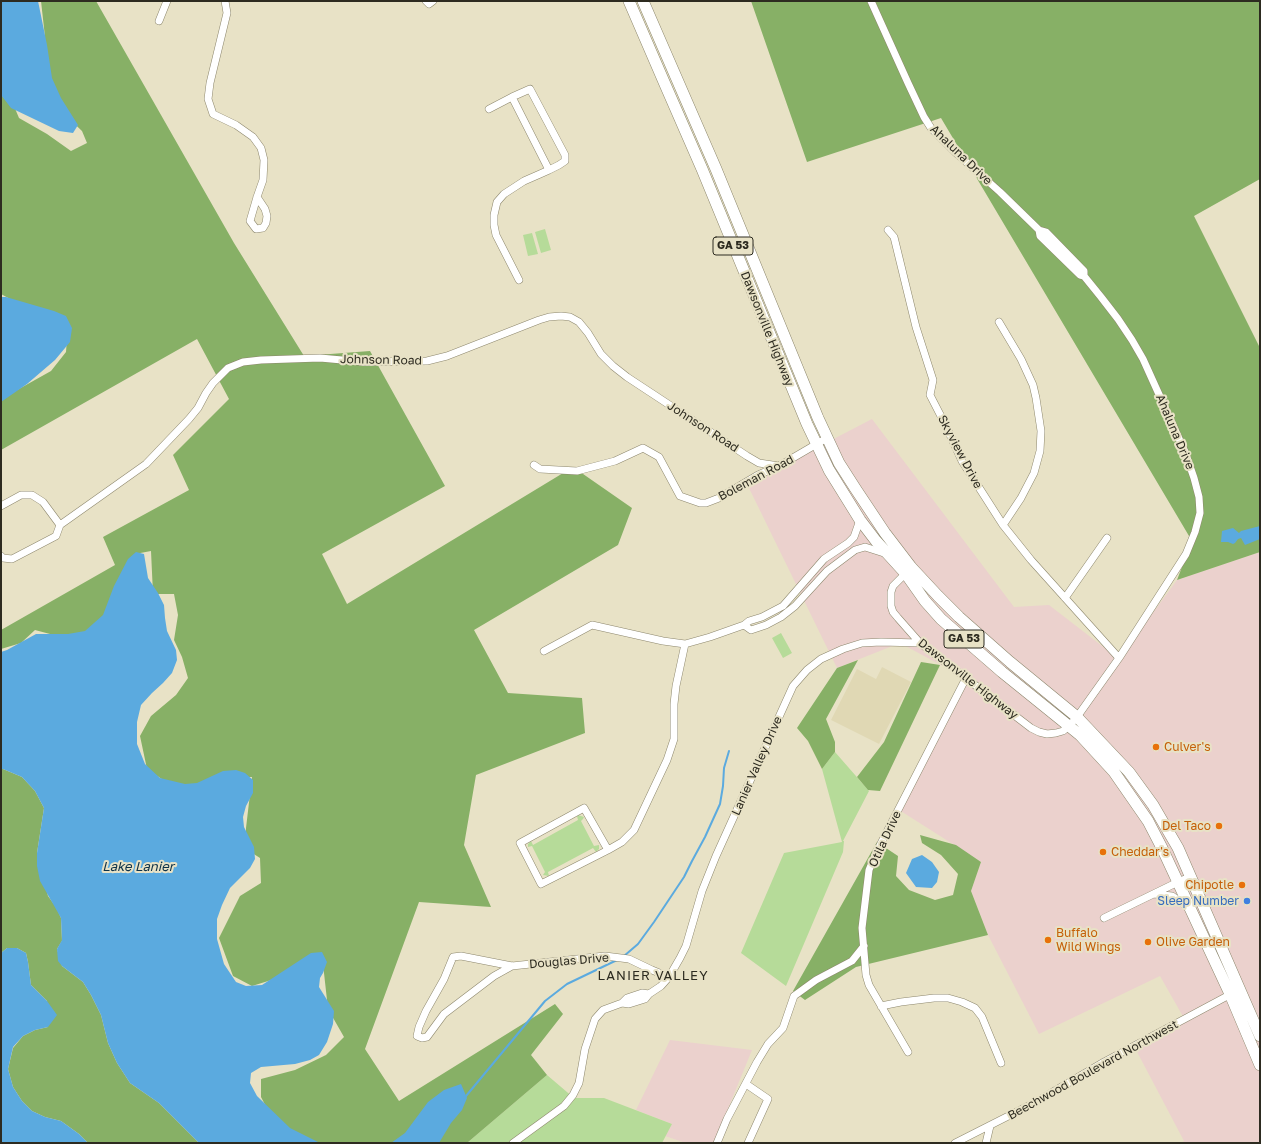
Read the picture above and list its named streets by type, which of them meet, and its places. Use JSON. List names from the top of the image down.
{
  "streets": {
    "main road": ["GA 53", "Dawsonville Highway"],
    "street": [
      "Ahaluna Drive",
      "Johnson Road",
      "Skyview Drive",
      "Boleman Road",
      "Lanier Valley Drive",
      "Otila Drive",
      "Douglas Drive",
      "Beechwood Boulevard Northwest"
    ]
  },
  "crossings": [
    ["Ahaluna Drive", "GA 53"],
    ["Ahaluna Drive", "Dawsonville Highway"],
    ["Ahaluna Drive", "Skyview Drive"],
    ["GA 53", "Dawsonville Highway"],
    ["Dawsonville Highway", "Boleman Road"],
    ["Dawsonville Highway", "Lanier Valley Drive"],
    ["Dawsonville Highway", "Otila Drive"],
    ["Dawsonville Highway", "Beechwood Boulevard Northwest"],
    ["Johnson Road", "Boleman Road"],
    ["Lanier Valley Drive", "Douglas Drive"]
  ],
  "districts": ["LANIER VALLEY"],
  "water": ["Lake Lanier"],
  "places": [
    "Culver's",
    "Del Taco",
    "Cheddar's",
    "Chipotle",
    "Sleep Number",
    "Buffalo Wild Wings",
    "Olive Garden"
  ]
}
